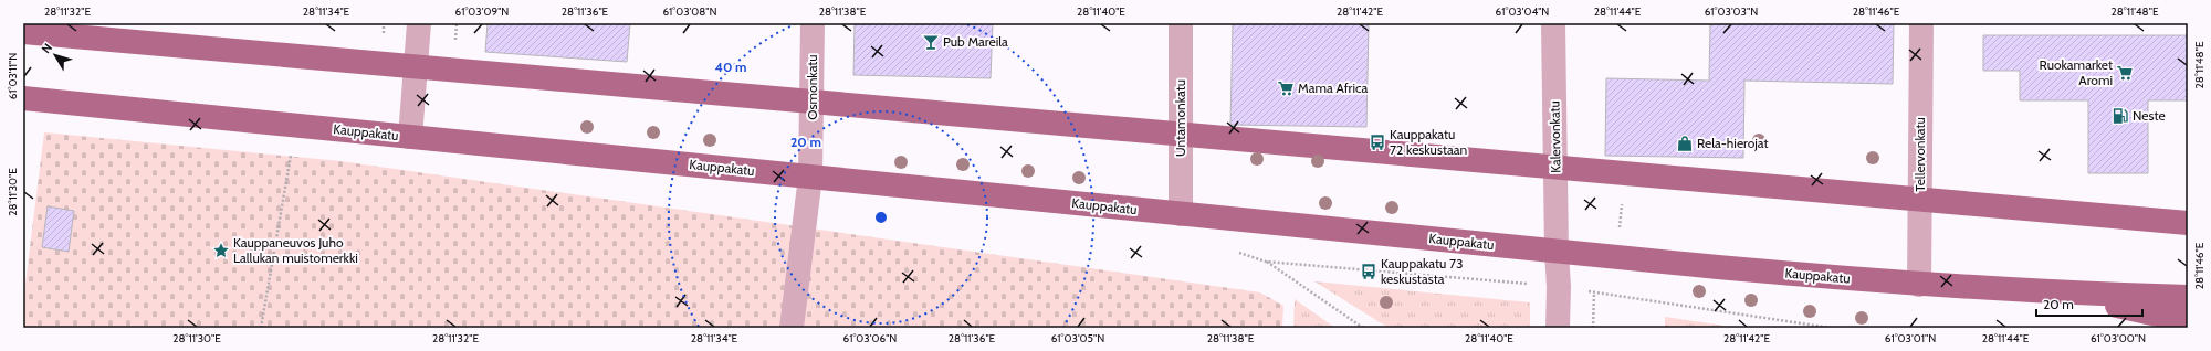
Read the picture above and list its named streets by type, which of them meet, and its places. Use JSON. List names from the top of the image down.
{
  "streets": {
    "main road": ["Kauppakatu"],
    "street": [
      "Osmonkatu",
      "Untamonkatu",
      "Kalervonkatu",
      "Tellervonkatu"
    ]
  },
  "crossings": [
    ["Osmonkatu", "Kauppakatu"],
    ["Untamonkatu", "Kauppakatu"],
    ["Kauppakatu", "Kalervonkatu"],
    ["Kauppakatu", "Tellervonkatu"]
  ],
  "places": {
    "bar": ["Pub Mareila"],
    "supermarket": ["Ruokamarket Aromi", "Mama Africa"],
    "fuel station": ["Neste"],
    "bus stop": ["Kauppakatu 72 keskustaan", "Kauppakatu 73 keskustasta"],
    "shop": ["Rela-hierojat"],
    "place": ["Kauppaneuvos Juho Lallukan muistomerkki"]
  },
  "scale_bar": "20 m",
  "north": "top left",
  "coordinates": [
    "28°11'32\"E",
    "28°11'34\"E",
    "61°03'09\"N",
    "28°11'36\"E",
    "61°03'08\"N",
    "28°11'38\"E",
    "28°11'40\"E",
    "28°11'42\"E",
    "61°03'04\"N",
    "28°11'44\"E",
    "61°03'03\"N",
    "28°11'46\"E",
    "28°11'48\"E",
    "61°03'11\"N",
    "28°11'30\"E",
    "61°03'06\"N",
    "61°03'05\"N",
    "61°03'01\"N",
    "61°03'00\"N"
  ],
  "rings": ["40 m", "20 m"]
}
